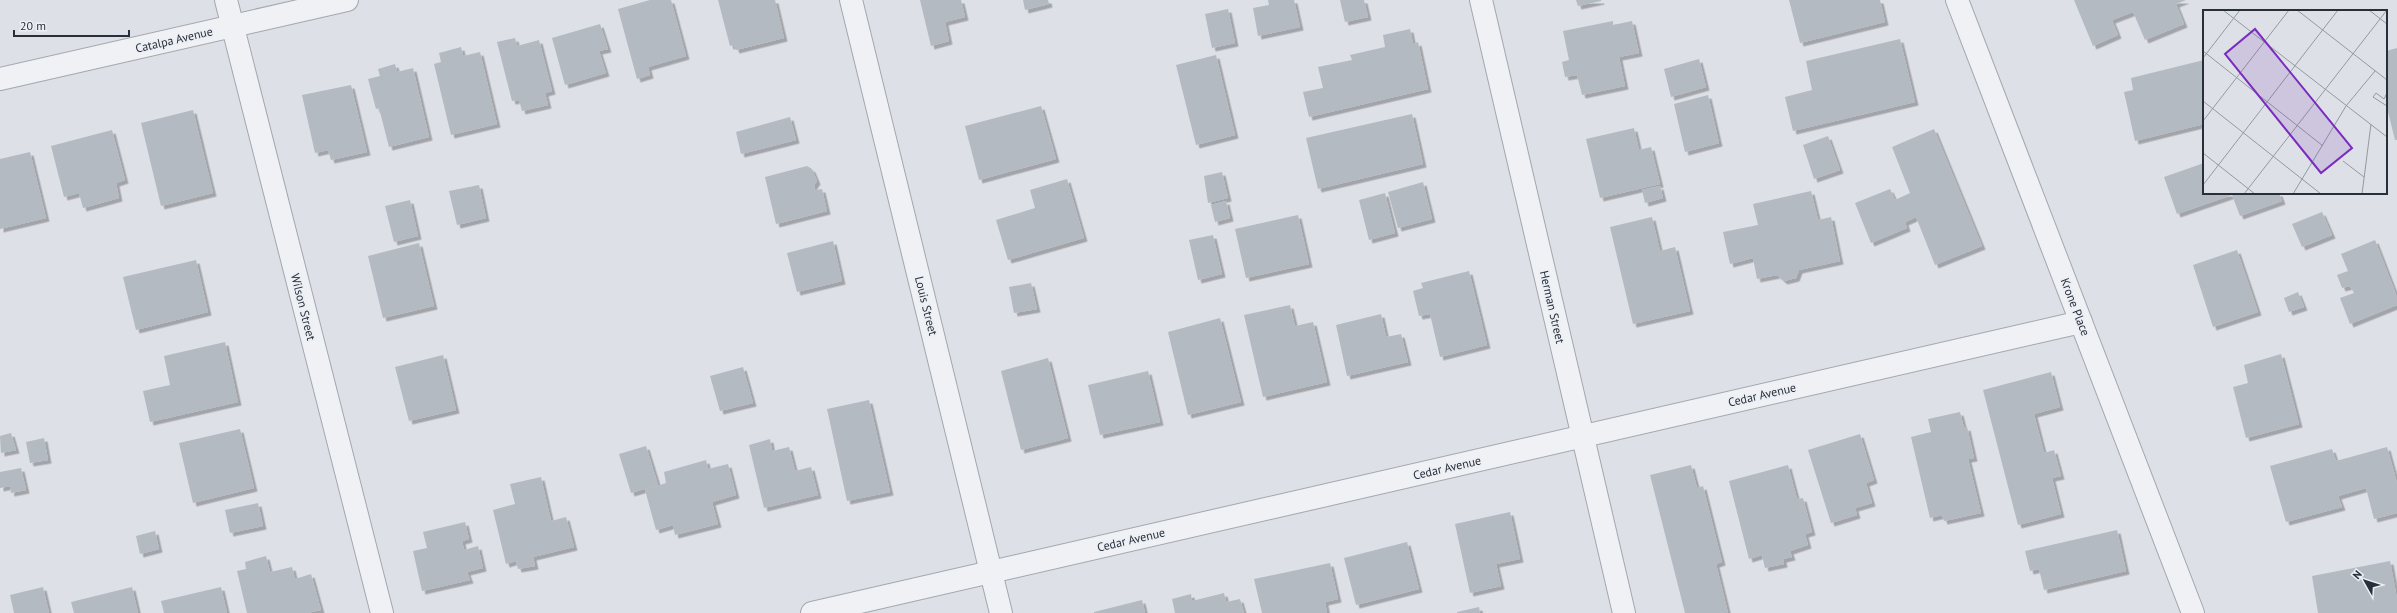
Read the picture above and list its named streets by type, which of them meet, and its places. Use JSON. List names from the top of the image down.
{
  "streets": {
    "street": [
      "Catalpa Avenue",
      "Louis Street",
      "Wilson Street",
      "Herman Street",
      "Krone Place",
      "Cedar Avenue"
    ]
  },
  "crossings": [
    ["Catalpa Avenue", "Wilson Street"],
    ["Louis Street", "Cedar Avenue"],
    ["Herman Street", "Cedar Avenue"],
    ["Krone Place", "Cedar Avenue"]
  ],
  "scale_bar": "20 m",
  "north": "top left"
}
